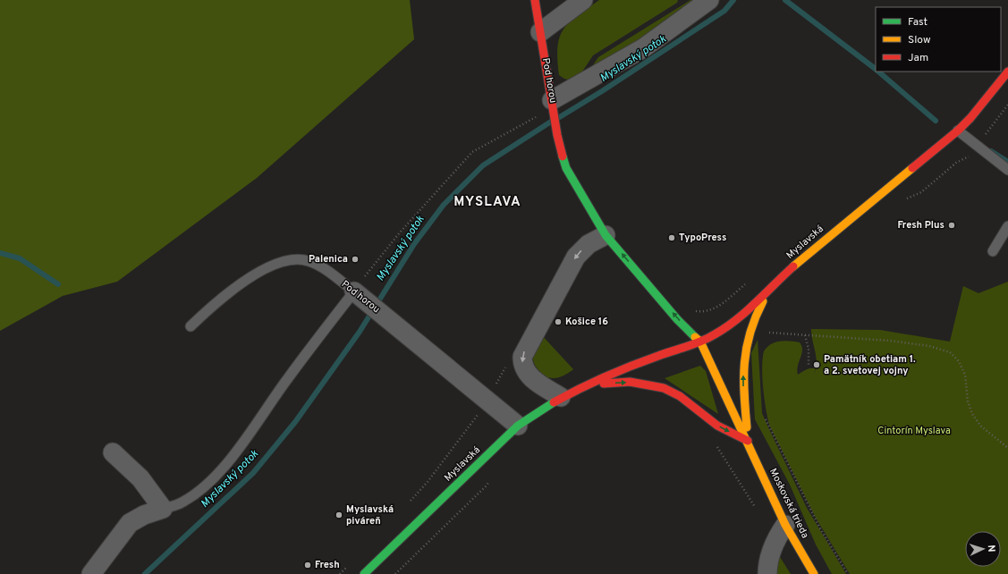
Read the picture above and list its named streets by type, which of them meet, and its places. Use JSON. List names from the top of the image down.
{
  "streets": {
    "street": ["Pod horou", "Myslavská", "Moskovská trieda"]
  },
  "crossings": [
    ["Pod horou", "Myslavská"],
    ["Pod horou", "Moskovská trieda"],
    ["Myslavská", "Moskovská trieda"]
  ],
  "districts": ["MYSLAVA"],
  "water": ["Myslavský potok"],
  "parks": ["Cintorín Myslava"],
  "places": [
    "Fresh Plus",
    "TypoPress",
    "Palenica",
    "Košice 16",
    "Pamätník obetiam 1. a 2. svetovej vojny",
    "Myslavská piváreň",
    "Fresh"
  ],
  "legend": ["Fast", "Slow", "Jam"],
  "north": "right"
}
